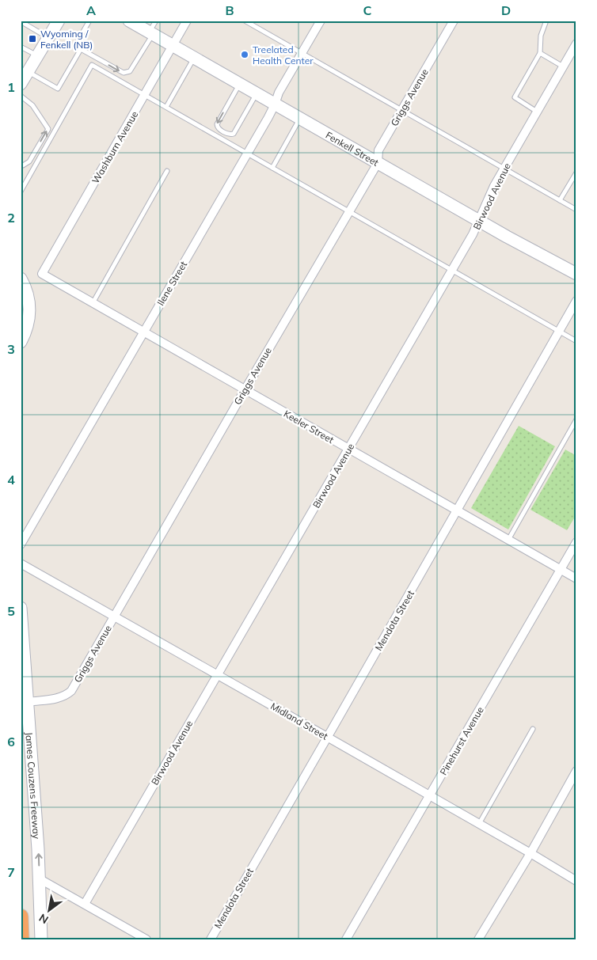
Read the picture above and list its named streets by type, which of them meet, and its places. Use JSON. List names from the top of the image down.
{
  "streets": {
    "street": [
      "Griggs Avenue",
      "Washburn Avenue",
      "Fenkell Street",
      "Birwood Avenue",
      "Ilene Street",
      "Keeler Street",
      "Mendota Street",
      "Midland Street",
      "Pinehurst Avenue",
      "James Couzens Freeway"
    ]
  },
  "crossings": [
    ["Griggs Avenue", "Fenkell Street"],
    ["Griggs Avenue", "Keeler Street"],
    ["Griggs Avenue", "Midland Street"],
    ["Griggs Avenue", "James Couzens Freeway"],
    ["Washburn Avenue", "Fenkell Street"],
    ["Washburn Avenue", "Keeler Street"],
    ["Fenkell Street", "Birwood Avenue"],
    ["Fenkell Street", "Ilene Street"],
    ["Birwood Avenue", "Keeler Street"],
    ["Birwood Avenue", "Midland Street"],
    ["Ilene Street", "Keeler Street"],
    ["Keeler Street", "Mendota Street"],
    ["Keeler Street", "Pinehurst Avenue"],
    ["Mendota Street", "Midland Street"],
    ["Midland Street", "Pinehurst Avenue"]
  ],
  "one_way": ["James Couzens Freeway"],
  "places": {
    "transit": ["Wyoming / Fenkell (NB)"],
    "other": ["Treelated Health Center"]
  },
  "north": "bottom left",
  "grid": {
    "columns": [
      "A",
      "B",
      "C",
      "D"
    ],
    "rows": [
      "1",
      "2",
      "3",
      "4",
      "5",
      "6",
      "7"
    ]
  }
}
